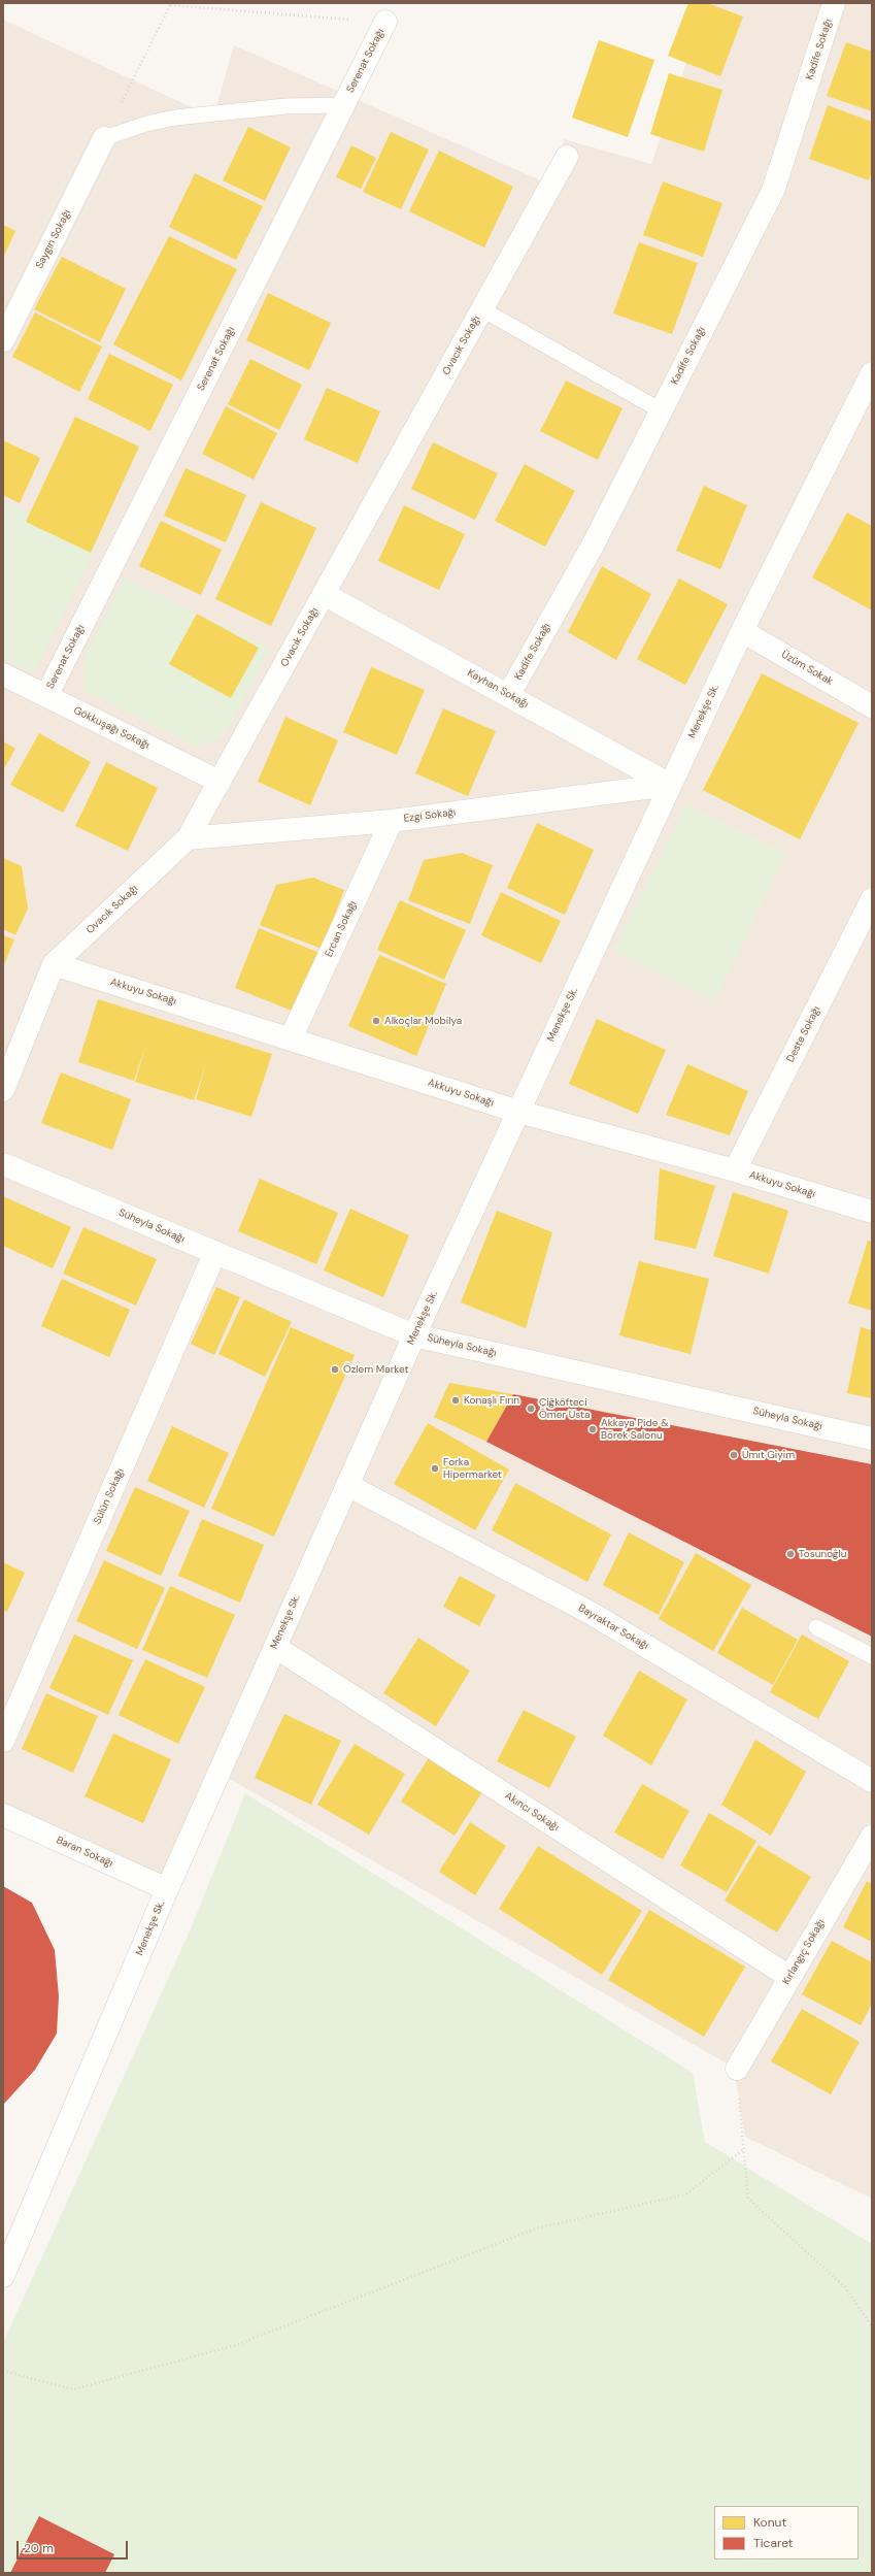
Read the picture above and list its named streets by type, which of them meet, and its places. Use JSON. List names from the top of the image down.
{
  "streets": {
    "street": [
      "Kadife Sokağı",
      "Serenat Sokağı",
      "Saygın Sokağı",
      "Ovacık Sokağı",
      "Üzüm Sokak",
      "Kayhan Sokağı",
      "Menekşe Sk.",
      "Gökkuşağı Sokağı",
      "Ezgi Sokağı",
      "Ercan Sokağı",
      "Akkuyu Sokağı",
      "Deste Sokağı",
      "Süheyla Sokağı",
      "Sülün Sokağı",
      "Bayraktar Sokağı",
      "Akıncı Sokağı",
      "Baran Sokağı",
      "Kırlangıç Sokağı"
    ]
  },
  "crossings": [
    ["Kadife Sokağı", "Kayhan Sokağı"],
    ["Serenat Sokağı", "Gökkuşağı Sokağı"],
    ["Ovacık Sokağı", "Kayhan Sokağı"],
    ["Ovacık Sokağı", "Gökkuşağı Sokağı"],
    ["Ovacık Sokağı", "Ezgi Sokağı"],
    ["Ovacık Sokağı", "Akkuyu Sokağı"],
    ["Üzüm Sokak", "Menekşe Sk."],
    ["Kayhan Sokağı", "Menekşe Sk."],
    ["Kayhan Sokağı", "Ezgi Sokağı"],
    ["Menekşe Sk.", "Ezgi Sokağı"],
    ["Menekşe Sk.", "Akkuyu Sokağı"],
    ["Menekşe Sk.", "Süheyla Sokağı"],
    ["Menekşe Sk.", "Bayraktar Sokağı"],
    ["Menekşe Sk.", "Akıncı Sokağı"],
    ["Menekşe Sk.", "Baran Sokağı"],
    ["Ezgi Sokağı", "Ercan Sokağı"],
    ["Ercan Sokağı", "Akkuyu Sokağı"],
    ["Akkuyu Sokağı", "Deste Sokağı"],
    ["Süheyla Sokağı", "Sülün Sokağı"],
    ["Akıncı Sokağı", "Kırlangıç Sokağı"]
  ],
  "places": [
    "Alkoçlar Mobilya",
    "Özlem Market",
    "Konaşlı Fırın",
    "Çiğköfteci Ömer Usta",
    "Akkaya Pide & Börek Salonu",
    "Ümıt Giyim",
    "Forka Hipermarket",
    "Tosunoğlu"
  ],
  "legend": ["Konut", "Ticaret"],
  "scale_bar": "20 m"
}
